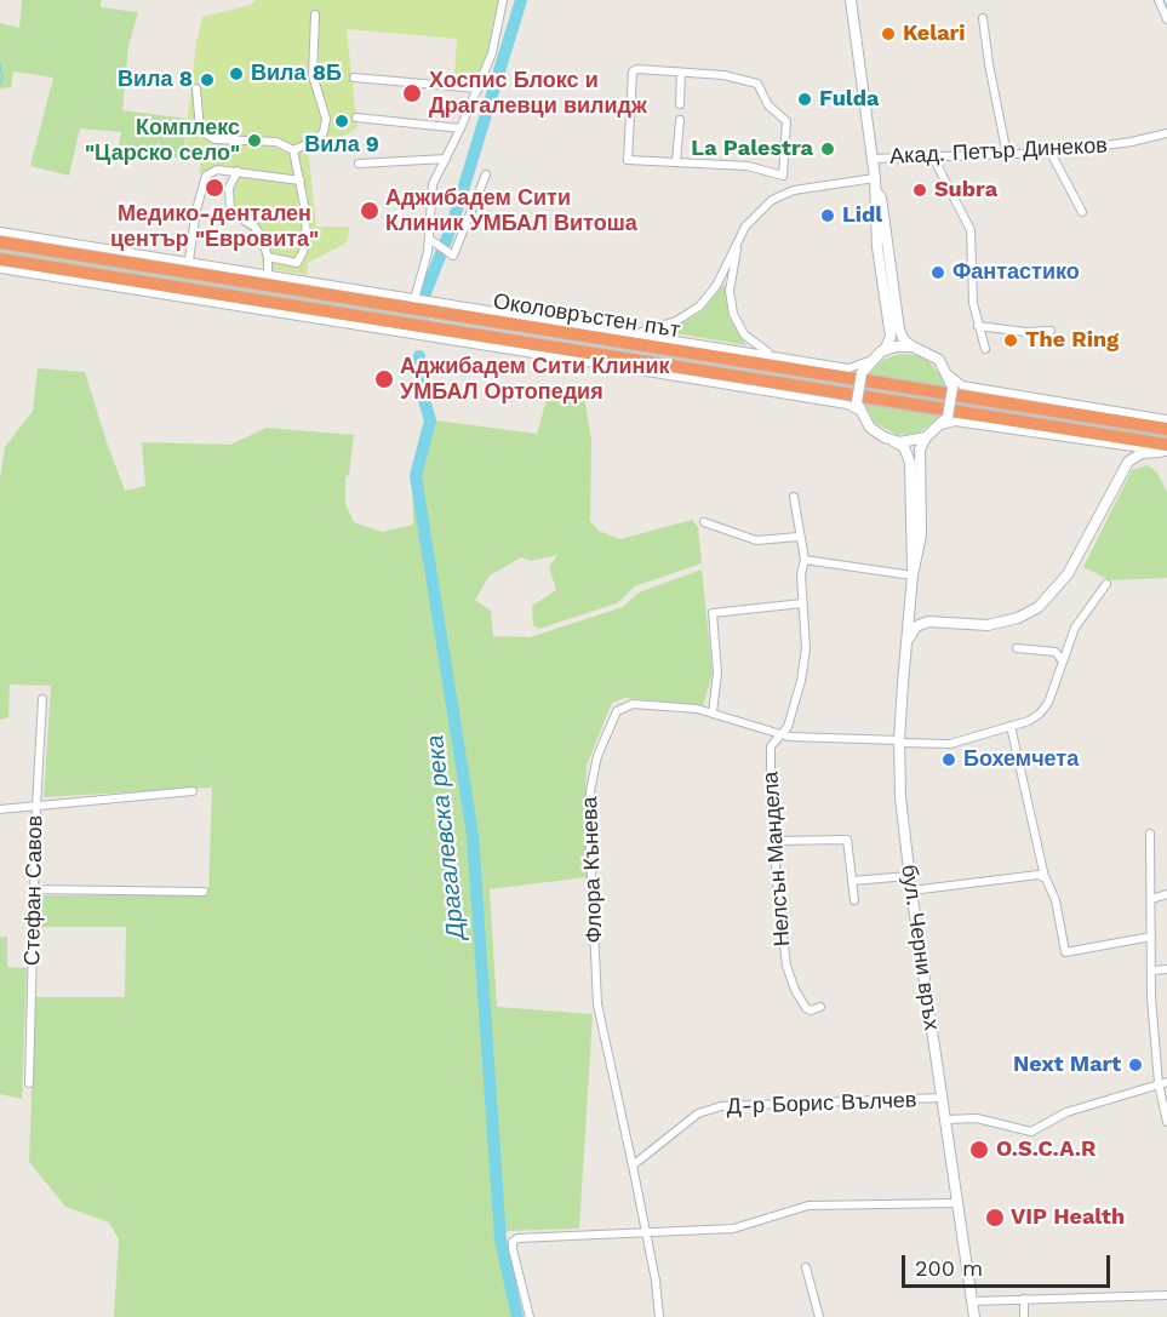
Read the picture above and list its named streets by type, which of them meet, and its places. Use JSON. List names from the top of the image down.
{
  "streets": {
    "highway": ["Околовръстен път"],
    "main road": ["бул. Черни връх"],
    "street": [
      "Акад. Петър Динеков",
      "Нелсън Мандела",
      "Флора Кънева",
      "Стефан Савов",
      "Д-р Борис Вълчев"
    ]
  },
  "crossings": [
    ["Околовръстен път", "бул. Черни връх"],
    ["Нелсън Мандела", "Флора Кънева"],
    ["Флора Кънева", "бул. Черни връх"],
    ["Флора Кънева", "Д-р Борис Вълчев"],
    ["бул. Черни връх", "Д-р Борис Вълчев"]
  ],
  "water": ["Драгалевска река"],
  "places": [
    "Kelari",
    "Вила 8Б",
    "Вила 8",
    "Хоспис Блокс и Драгалевци вилидж",
    "Fulda",
    "Вила 9",
    "Комплекс \"Царско село\"",
    "La Palestra",
    "Медико-дентален център \"Евровита\"",
    "Subra",
    "Аджибадем Сити Клиник УМБАЛ Витоша",
    "Lidl",
    "Фантастико",
    "The Ring",
    "Аджибадем Сити Клиник УМБАЛ Ортопедия",
    "Бохемчета",
    "Next Mart",
    "O.S.C.A.R",
    "VIP Health"
  ],
  "scale_bar": "200 m"
}
